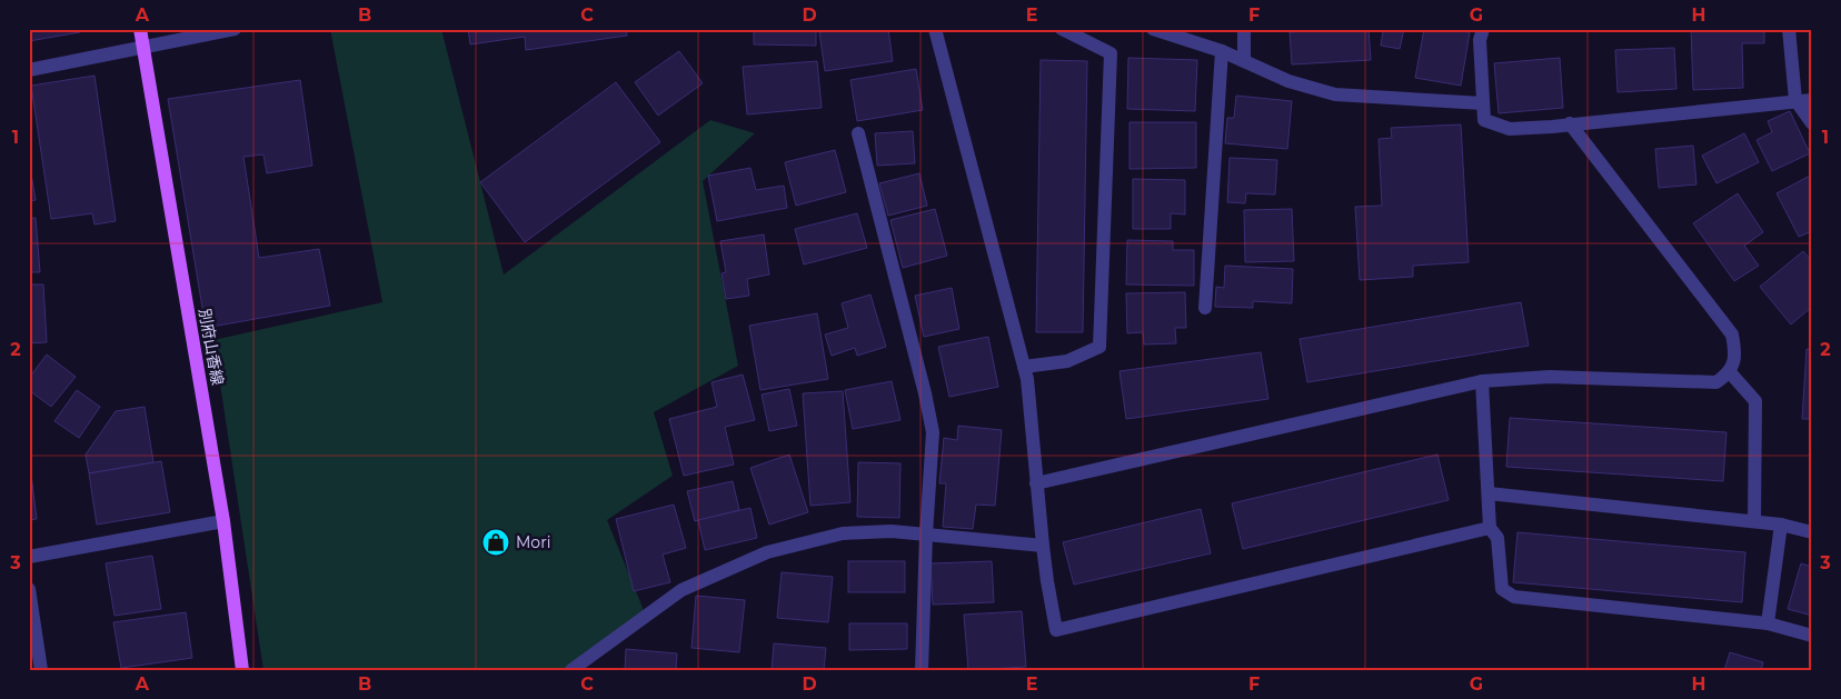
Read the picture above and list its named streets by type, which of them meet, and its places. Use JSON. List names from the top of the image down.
{
  "streets": {
    "main road": ["別府山香線"]
  },
  "places": {
    "shop": ["Mori"]
  },
  "grid": {
    "columns": [
      "A",
      "B",
      "C",
      "D",
      "E",
      "F",
      "G",
      "H"
    ],
    "rows": ["1", "2", "3"]
  }
}
